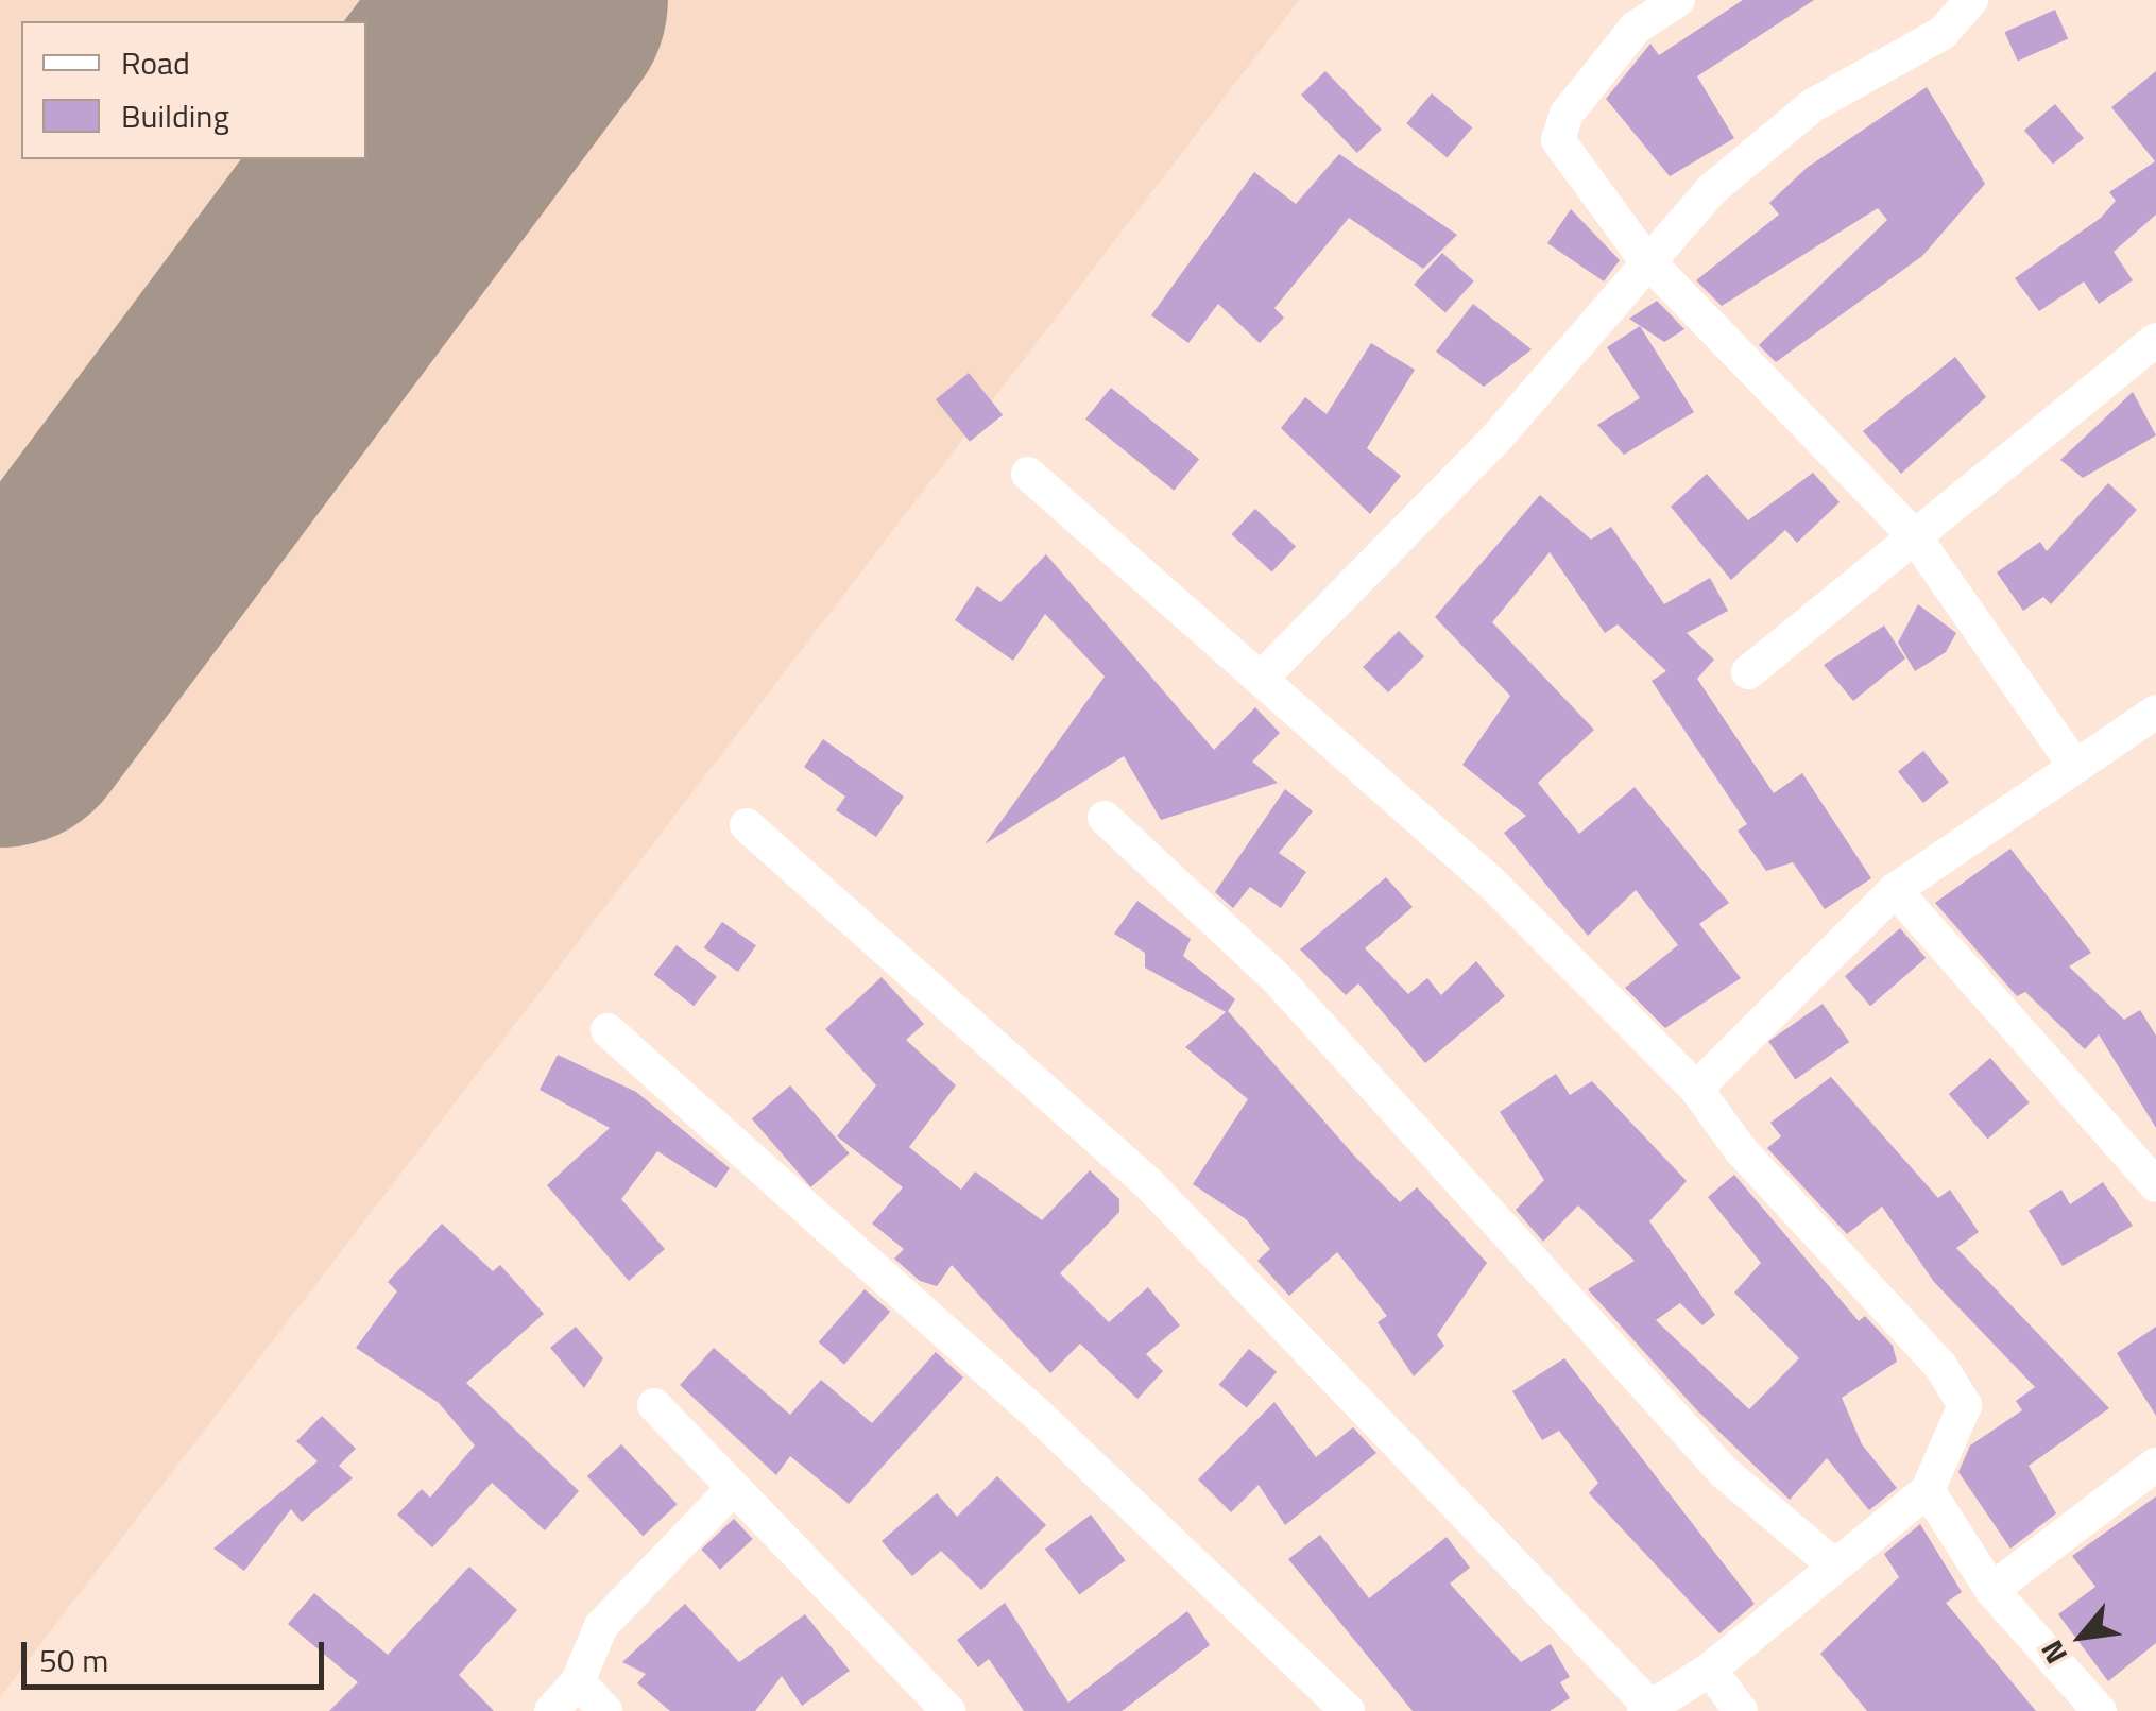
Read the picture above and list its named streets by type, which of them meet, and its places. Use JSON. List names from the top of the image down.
{
  "legend": ["Road", "Building"],
  "scale_bar": "50 m",
  "north": "bottom left"
}
